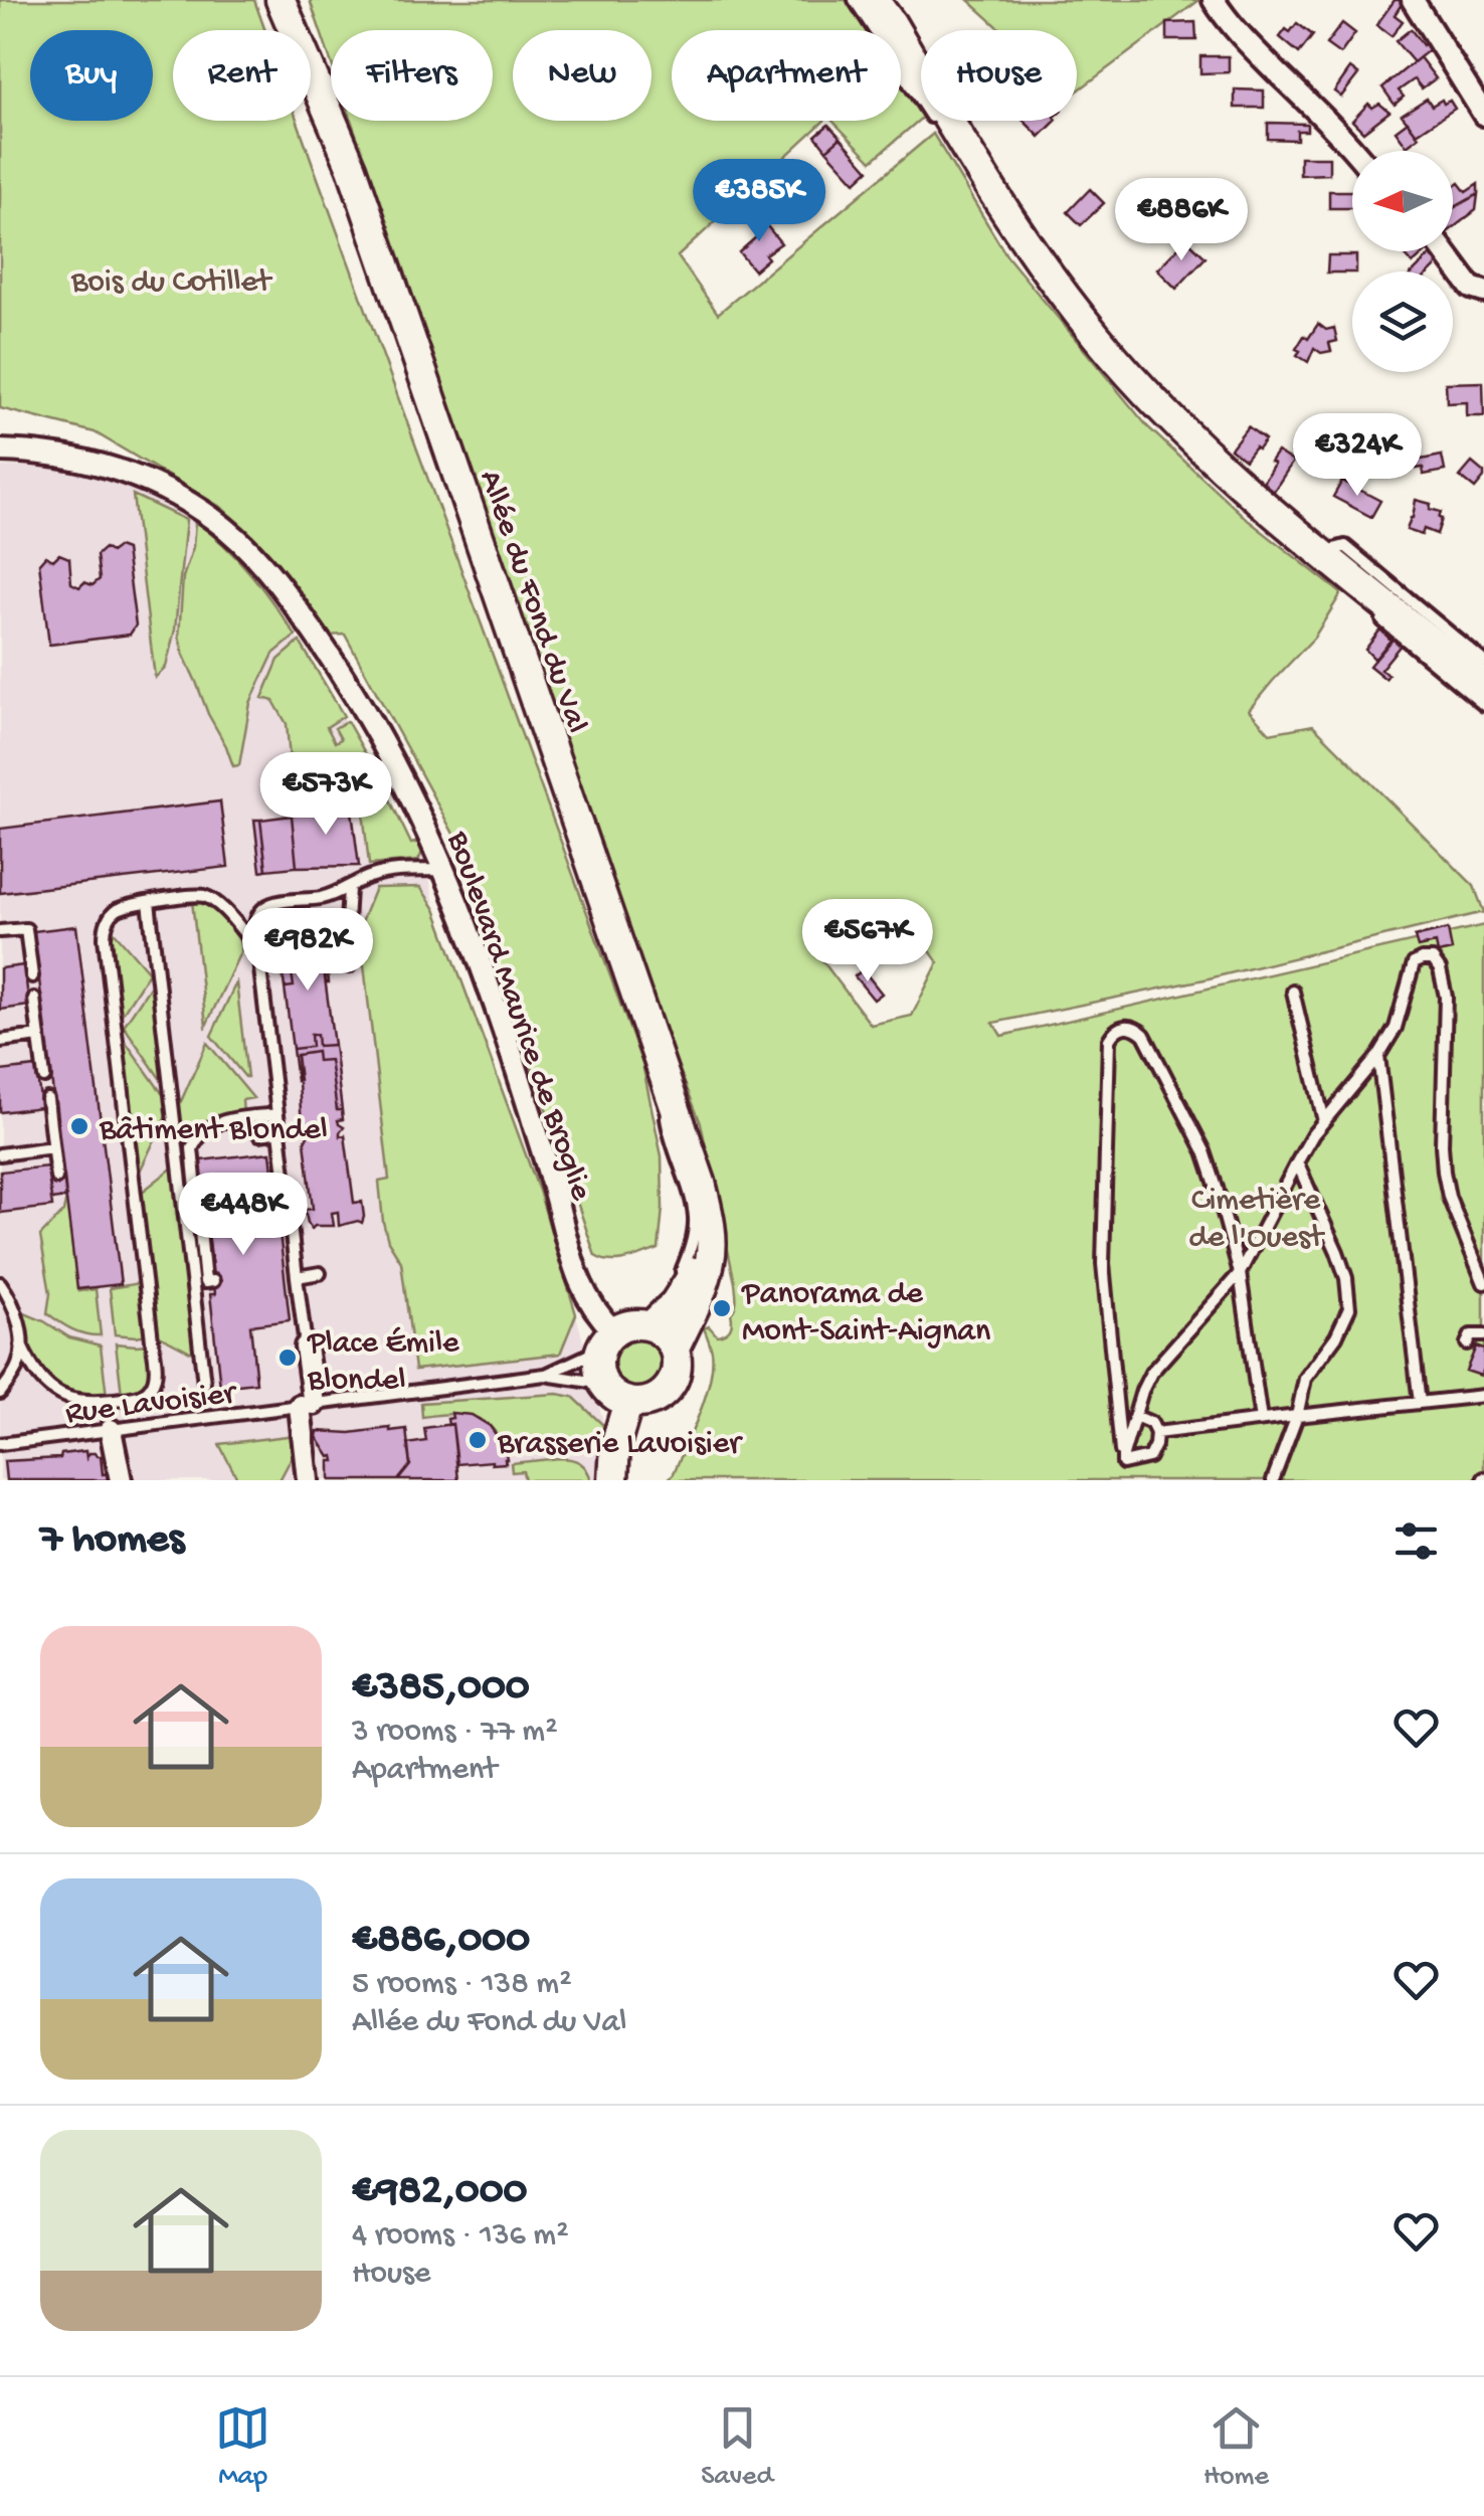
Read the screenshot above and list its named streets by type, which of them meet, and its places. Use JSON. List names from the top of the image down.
{
  "streets": {
    "street": ["Allée du Fond du Val", "Boulevard Maurice de Broglie"],
    "lane": ["Rue Lavoisier"]
  },
  "crossings": [
    ["Allée du Fond du Val", "Boulevard Maurice de Broglie"],
    ["Allée du Fond du Val", "Rue Lavoisier"],
    ["Boulevard Maurice de Broglie", "Rue Lavoisier"]
  ],
  "parks": ["Bois du Cotillet", "Cimetière de l'Ouest"],
  "places": [
    "Bâtiment Blondel",
    "Panorama de Mont-Saint-Aignan",
    "Place Émile Blondel",
    "Brasserie Lavoisier"
  ],
  "north": "left",
  "page": {
    "chip": [
      "Buy",
      "Rent",
      "Filters",
      "New",
      "Apartment",
      "House"
    ],
    "price": [
      "€385K",
      "€886K",
      "€324K",
      "€573K",
      "€567K",
      "€982K",
      "€448K"
    ],
    "heading": "7 homes",
    "list": [
      {
        "name": "€385,000",
        "note": "3 rooms · 77 m² · Apartment"
      },
      {
        "name": "€886,000",
        "note": "5 rooms · 138 m² · Allée du Fond du Val"
      },
      {
        "name": "€982,000",
        "note": "4 rooms · 136 m² · House"
      }
    ],
    "tabs": ["Map", "Saved", "Home"]
  }
}
